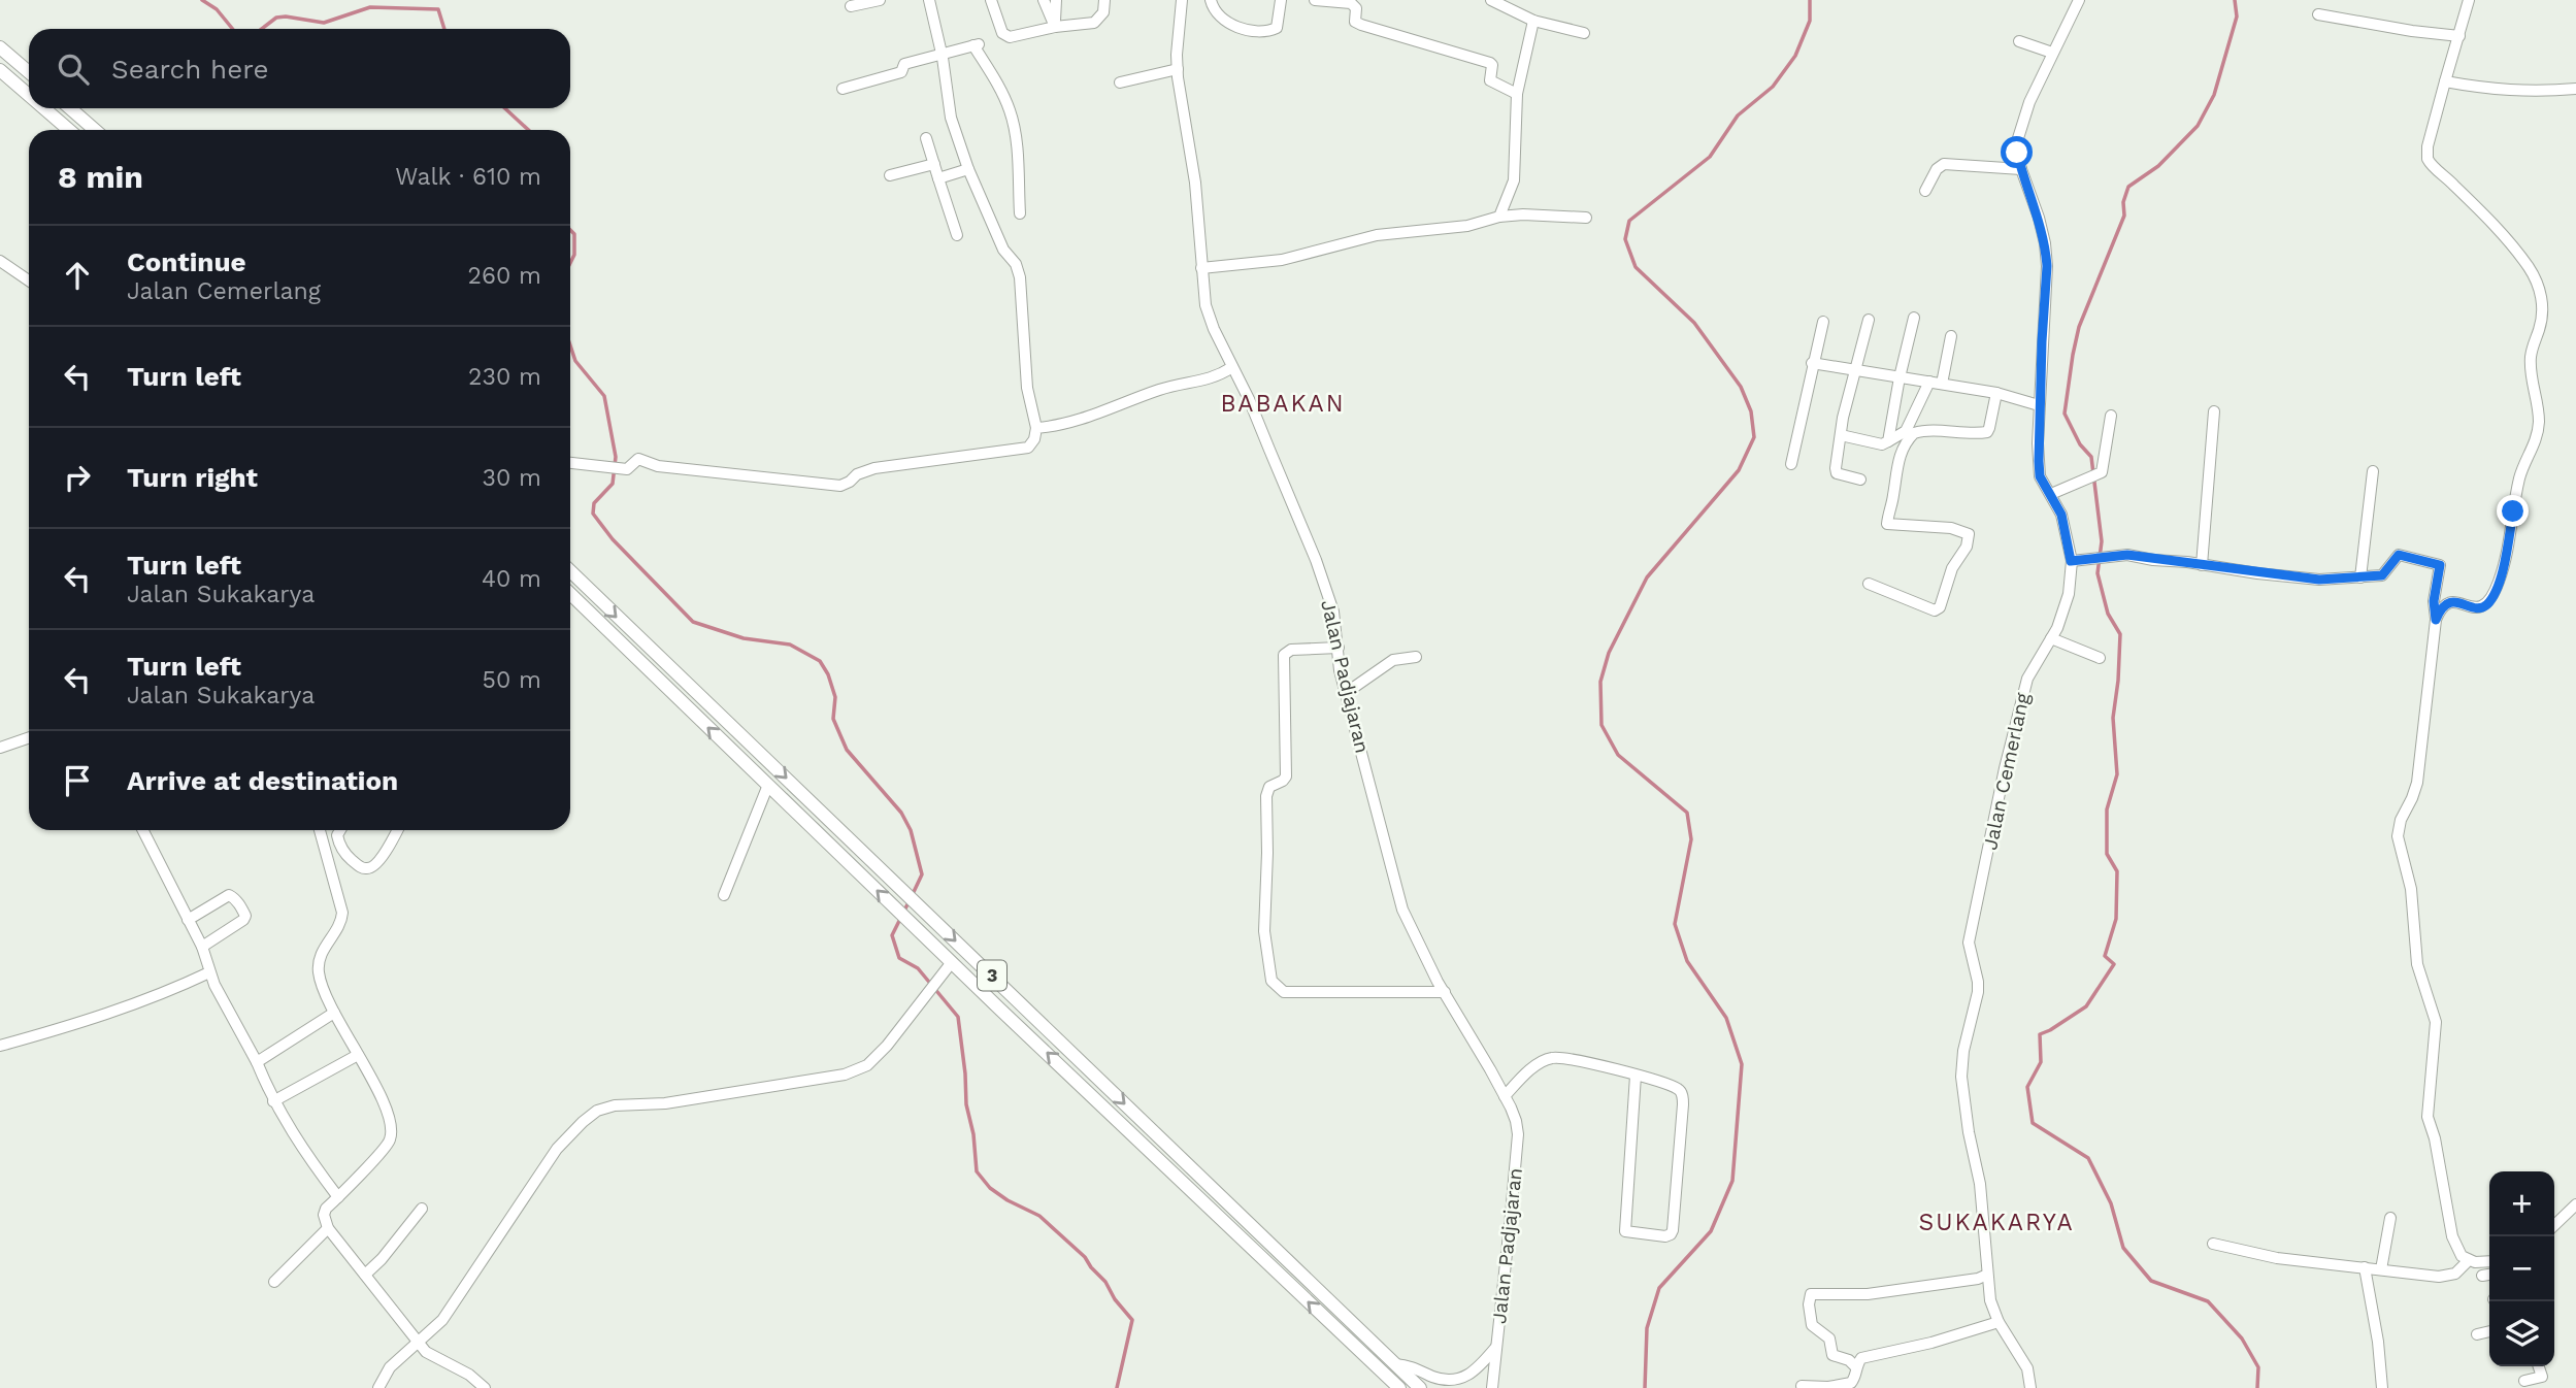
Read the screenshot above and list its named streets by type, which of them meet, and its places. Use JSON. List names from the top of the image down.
{
  "streets": {
    "main road": ["3"],
    "street": ["Jalan Padjajaran", "Jalan Cemerlang"]
  },
  "districts": ["BABAKAN", "SUKAKARYA"],
  "page": {
    "search": "Search here",
    "heading": ["8 min", "Walk · 610 m"],
    "list": [
      ["Continue", "Jalan Cemerlang", "260 m"],
      ["Turn left", "230 m"],
      ["Turn right", "30 m"],
      ["Turn left", "Jalan Sukakarya", "40 m"],
      ["Turn left", "Jalan Sukakarya", "50 m"],
      "Arrive at destination"
    ],
    "map_buttons": ["+", "−"]
  }
}
